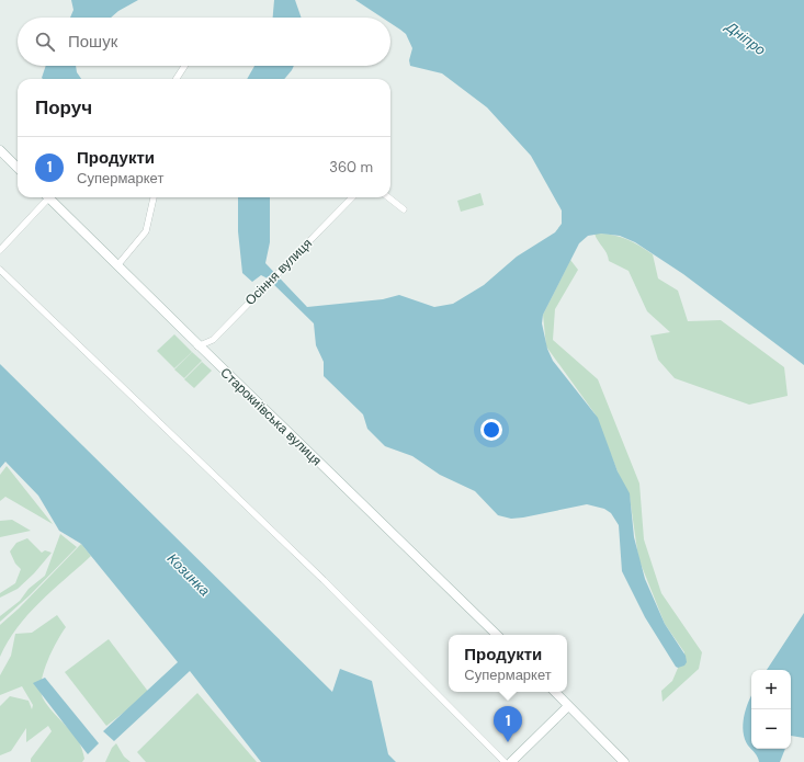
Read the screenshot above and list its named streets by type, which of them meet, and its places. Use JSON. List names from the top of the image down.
{
  "streets": {
    "street": ["Осіння вулиця", "Старокиївська вулиця"]
  },
  "crossings": [
    ["Осіння вулиця", "Старокиївська вулиця"]
  ],
  "water": ["Дніпро", "Козинка"],
  "page": {
    "search": "Пошук",
    "heading": "Поруч",
    "list": [
      {
        "mark": "1",
        "name": "Продукти",
        "note": "Супермаркет",
        "value": "360 m"
      }
    ],
    "popup": ["Продукти", "Супермаркет"],
    "map_buttons": ["+", "−"],
    "pins": "1"
  }
}
